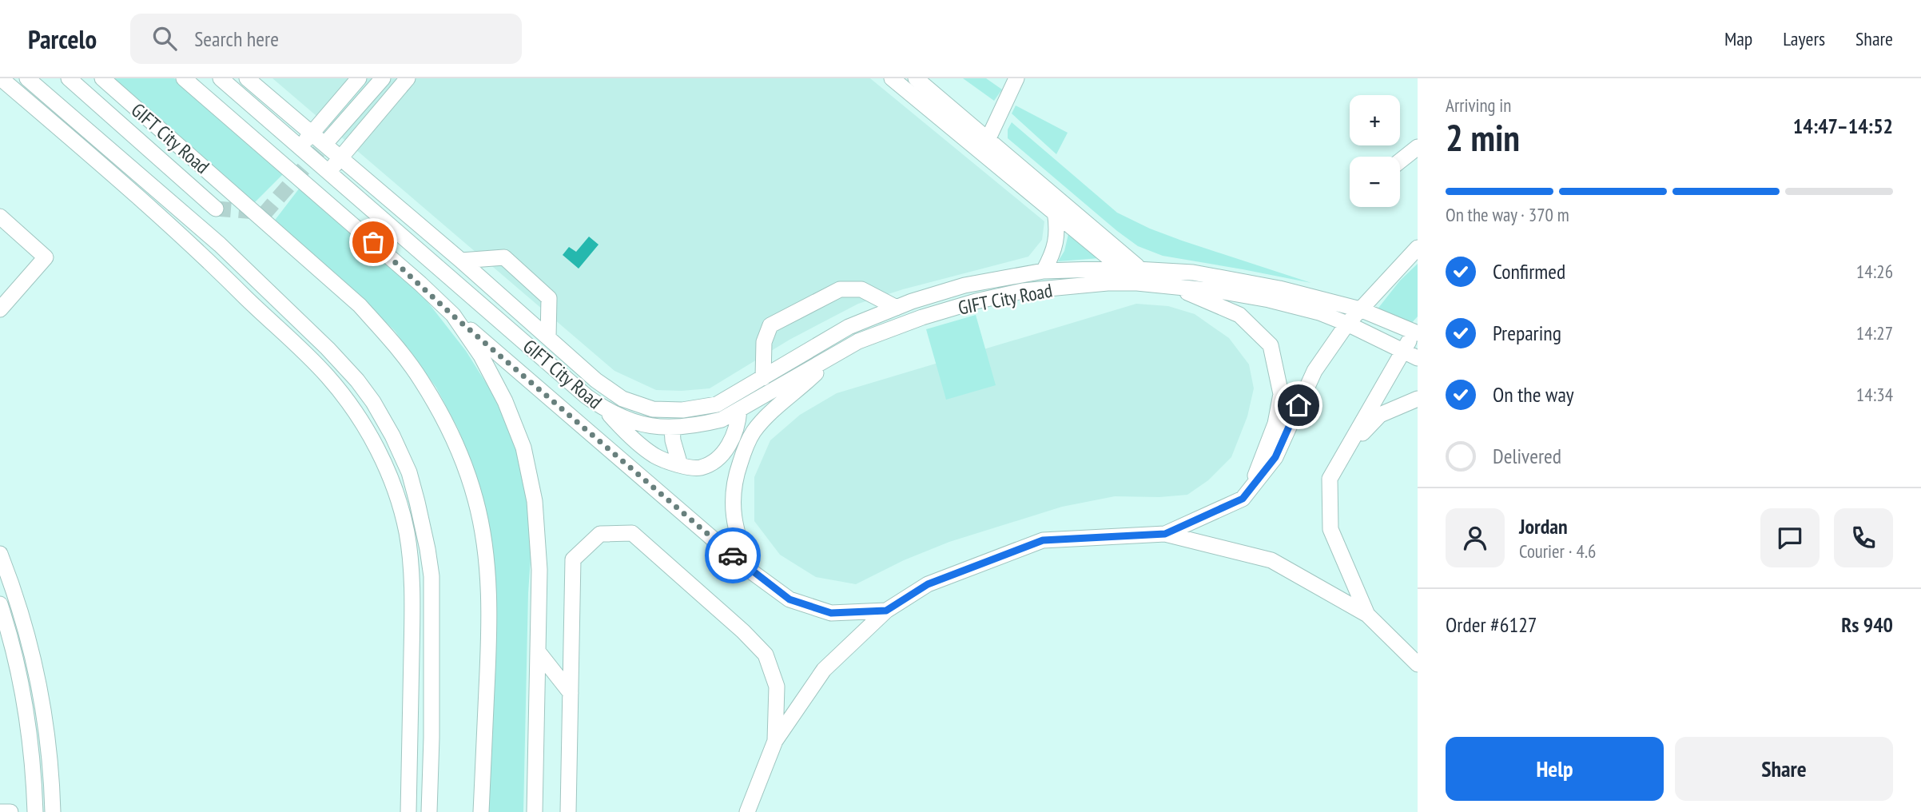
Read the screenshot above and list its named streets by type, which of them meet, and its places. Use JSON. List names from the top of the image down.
{
  "streets": {
    "street": ["GIFT City Road"]
  },
  "page": {
    "header": "Parcelo",
    "search": "Search here",
    "nav": ["Map", "Layers", "Share"],
    "heading": ["2 min", "Arriving in", "14:47–14:52"],
    "panel": [
      "Jordan",
      "Courier · 4.6",
      "Order #6127",
      "Rs 940"
    ],
    "map_buttons": ["+", "−"],
    "bar": "On the way · 370 m",
    "list": [
      ["Confirmed", "14:26"],
      ["Preparing", "14:27"],
      ["On the way", "14:34"],
      "Delivered"
    ],
    "buttons": ["Help", "Share"]
  }
}
